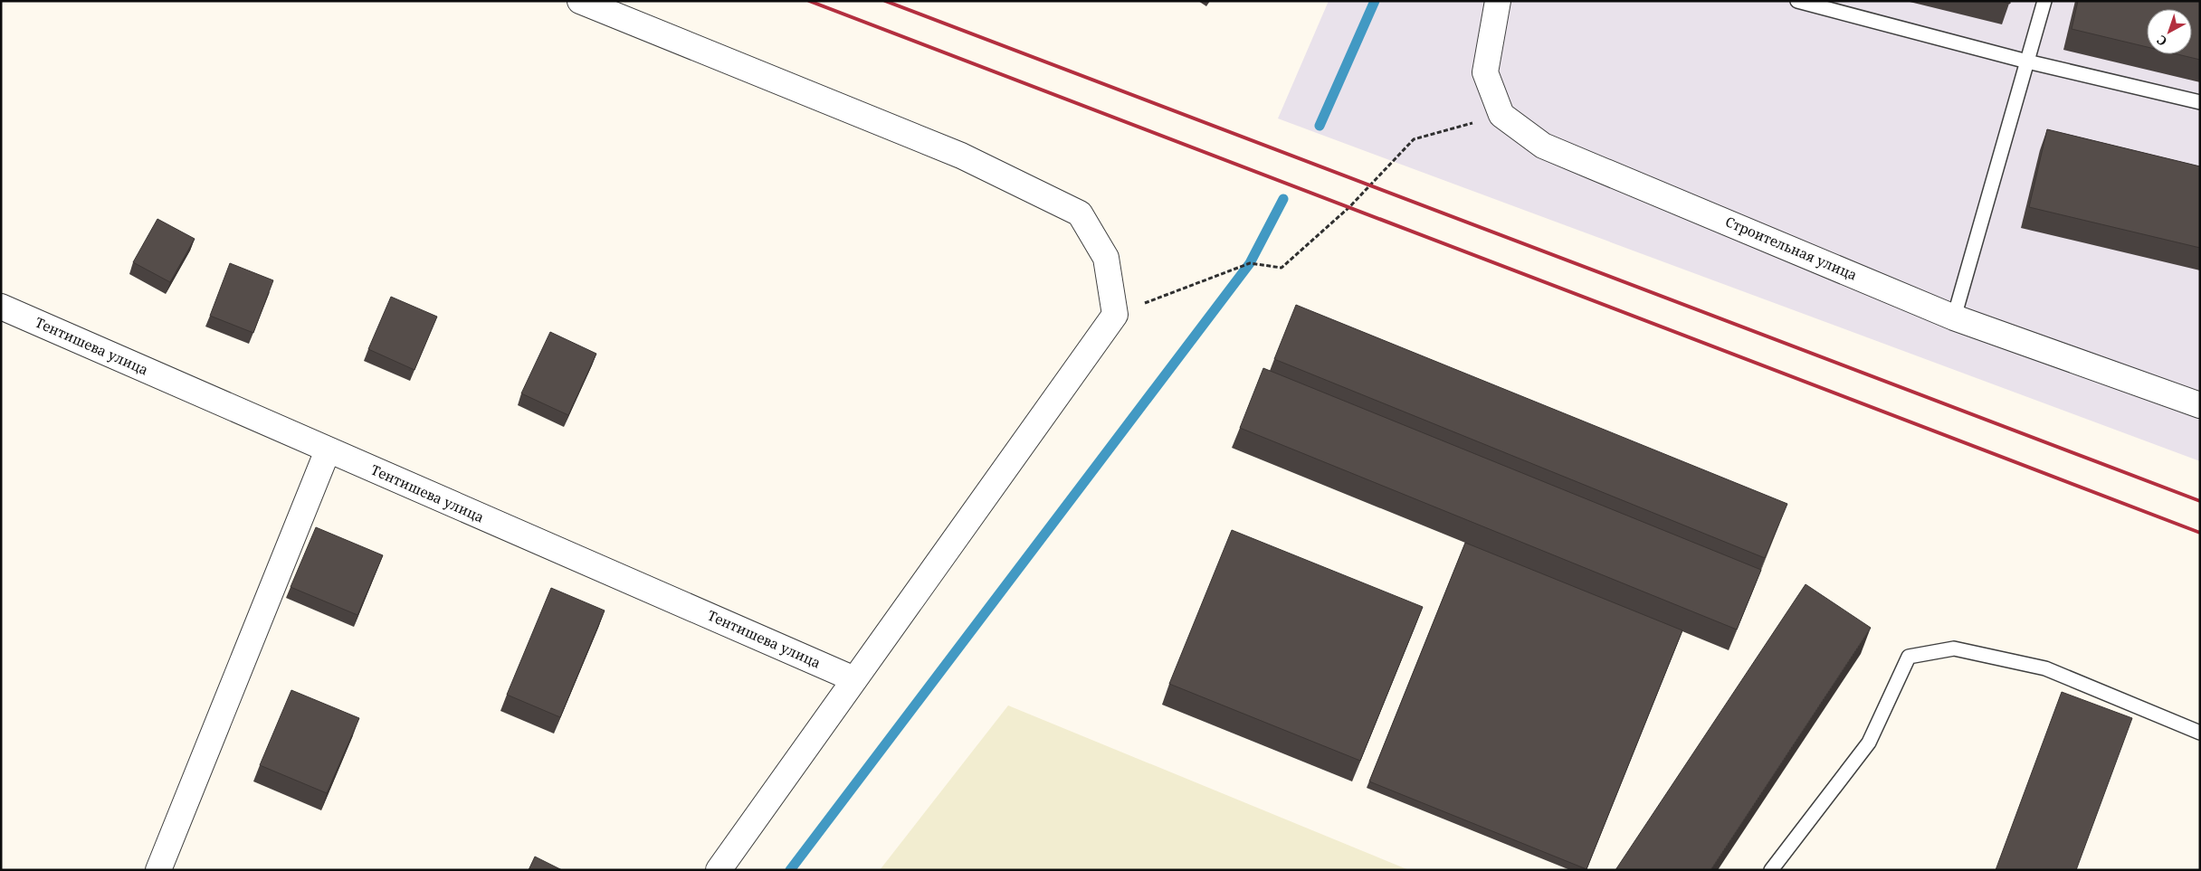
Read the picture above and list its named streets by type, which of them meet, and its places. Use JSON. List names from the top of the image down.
{
  "streets": {
    "street": ["Строительная улица", "Тентишева улица"]
  },
  "north": "bottom left"
}
